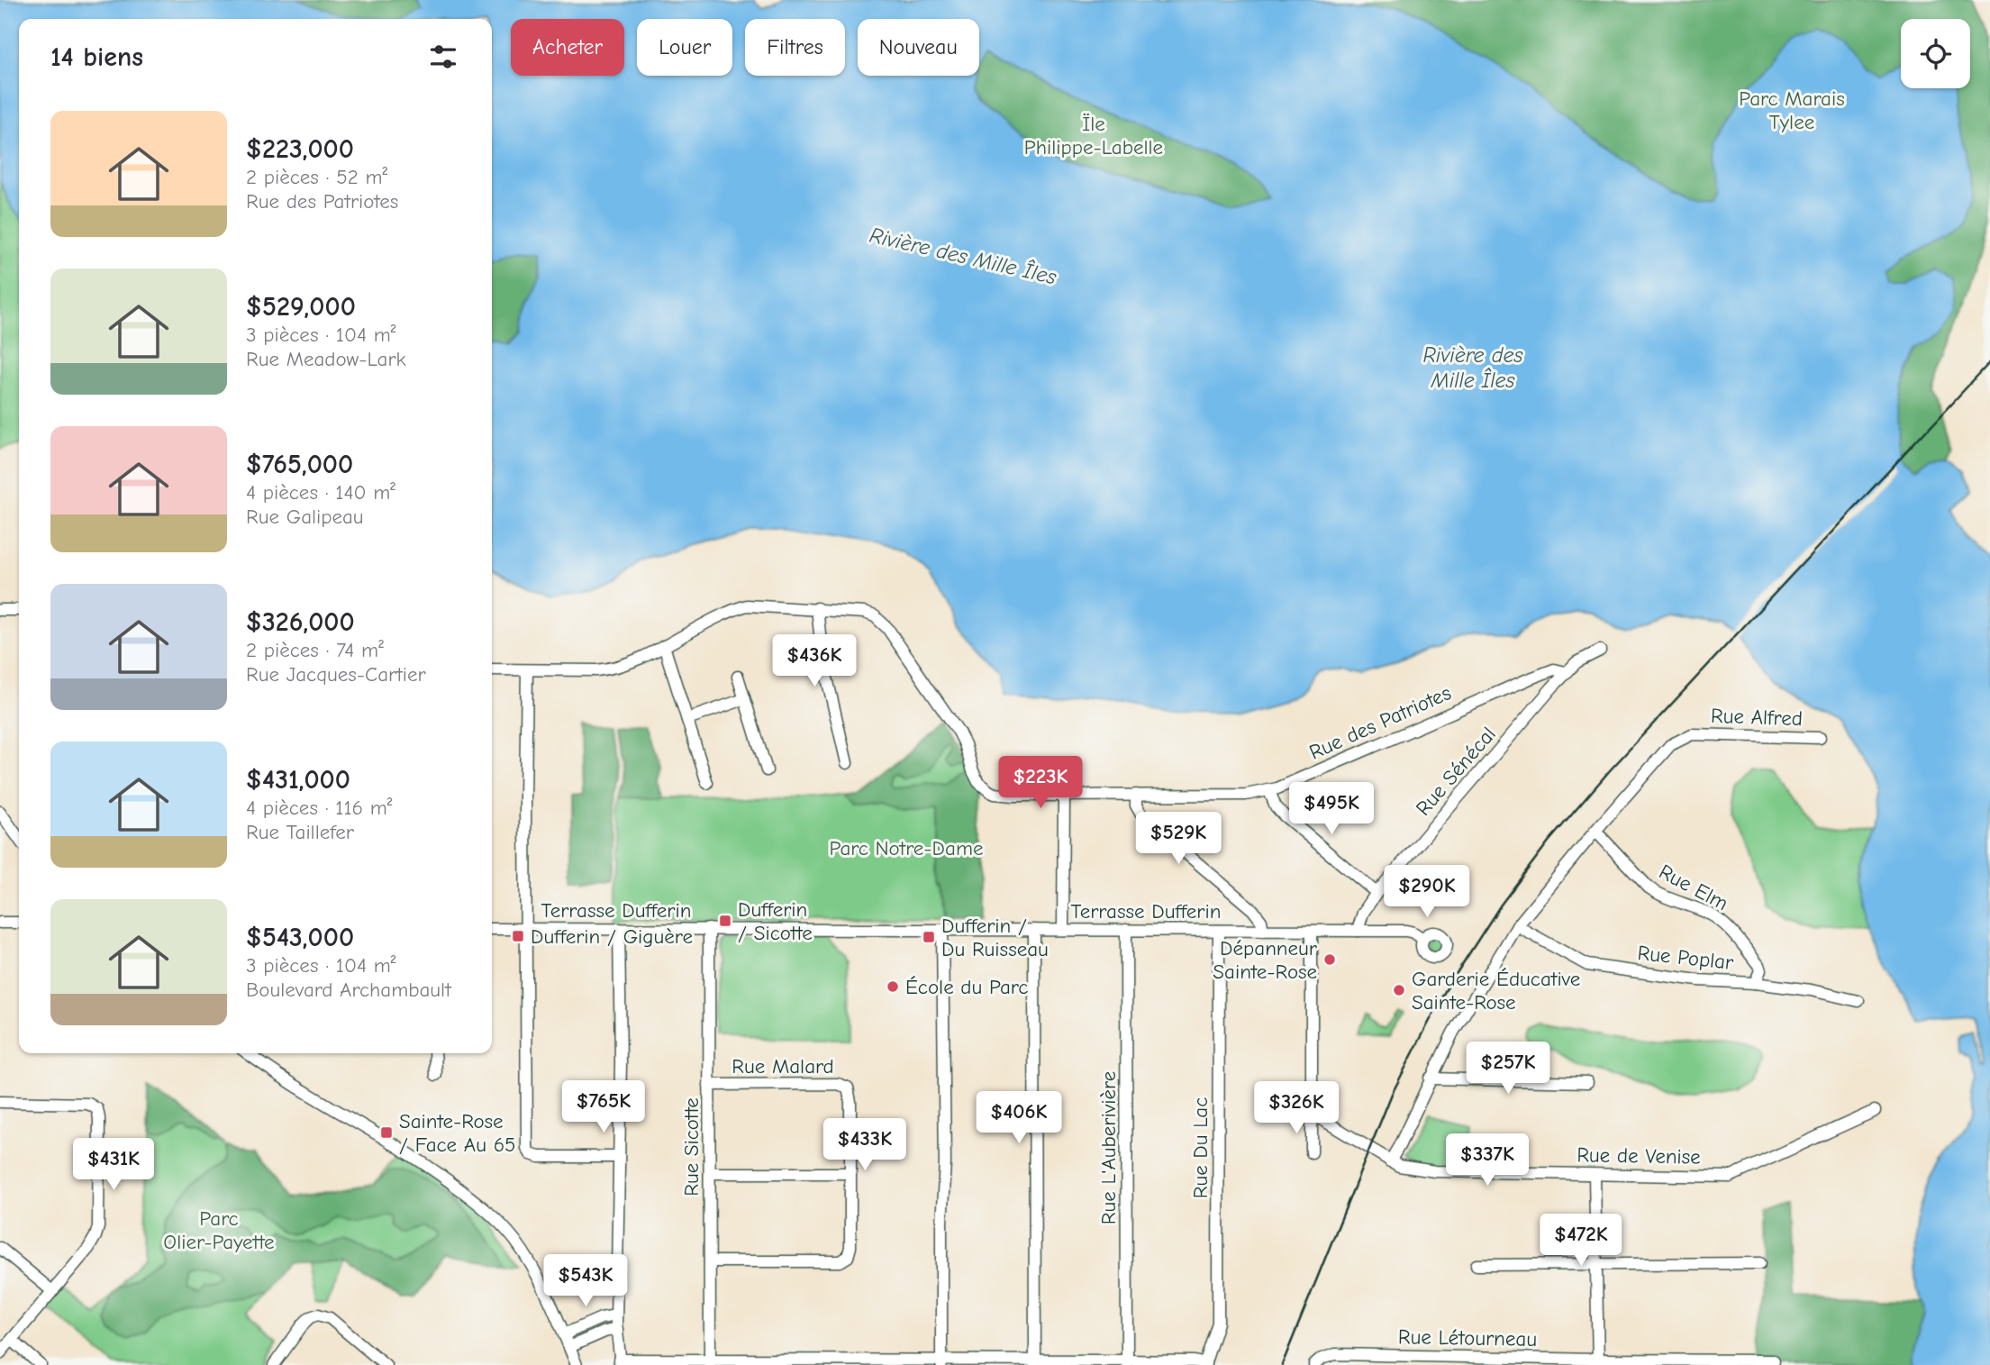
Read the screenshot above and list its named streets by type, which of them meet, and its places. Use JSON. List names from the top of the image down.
{
  "streets": {
    "street": [
      "Rue Alfred",
      "Rue des Patriotes",
      "Rue Sénécal",
      "Rue Elm",
      "Terrasse Dufferin",
      "Rue Poplar",
      "Rue Malard",
      "Rue Sicotte",
      "Rue L'Auberivière",
      "Rue Du Lac",
      "Rue de Venise",
      "Rue Létourneau"
    ]
  },
  "crossings": [
    ["Rue Alfred", "Rue Elm"],
    ["Rue des Patriotes", "Rue Sénécal"],
    ["Rue Sénécal", "Terrasse Dufferin"],
    ["Rue Elm", "Rue Poplar"],
    ["Terrasse Dufferin", "Rue Sicotte"],
    ["Terrasse Dufferin", "Rue L'Auberivière"],
    ["Terrasse Dufferin", "Rue Du Lac"],
    ["Rue Malard", "Rue Sicotte"]
  ],
  "water": ["Rivière des Mille Îles"],
  "parks": [
    "Parc Marais Tylee",
    "Ïle Philippe-Labelle",
    "Parc Notre-Dame",
    "Parc Olier-Payette"
  ],
  "places": {
    "transit": [
      "Dufferin / Sicotte",
      "Dufferin / Giguère",
      "Dufferin / Du Ruisseau",
      "Sainte-Rose / Face Au 65"
    ],
    "other": ["Dépanneur Sainte-Rose", "École du Parc", "Garderie Éducative Sainte-Rose"]
  },
  "page": {
    "chip": [
      "Acheter",
      "Louer",
      "Filtres",
      "Nouveau"
    ],
    "heading": "14 biens",
    "list": [
      {
        "name": "$223,000",
        "note": "2 pièces · 52 m² · Rue des Patriotes"
      },
      {
        "name": "$529,000",
        "note": "3 pièces · 104 m² · Rue Meadow-Lark"
      },
      {
        "name": "$765,000",
        "note": "4 pièces · 140 m² · Rue Galipeau"
      },
      {
        "name": "$326,000",
        "note": "2 pièces · 74 m² · Rue Jacques-Cartier"
      },
      {
        "name": "$431,000",
        "note": "4 pièces · 116 m² · Rue Taillefer"
      },
      {
        "name": "$543,000",
        "note": "3 pièces · 104 m² · Boulevard Archambault"
      }
    ],
    "price": [
      "$436K",
      "$223K",
      "$495K",
      "$529K",
      "$290K",
      "$257K",
      "$765K",
      "$326K",
      "$406K",
      "$433K",
      "$337K",
      "$431K",
      "$472K",
      "$543K"
    ]
  }
}
